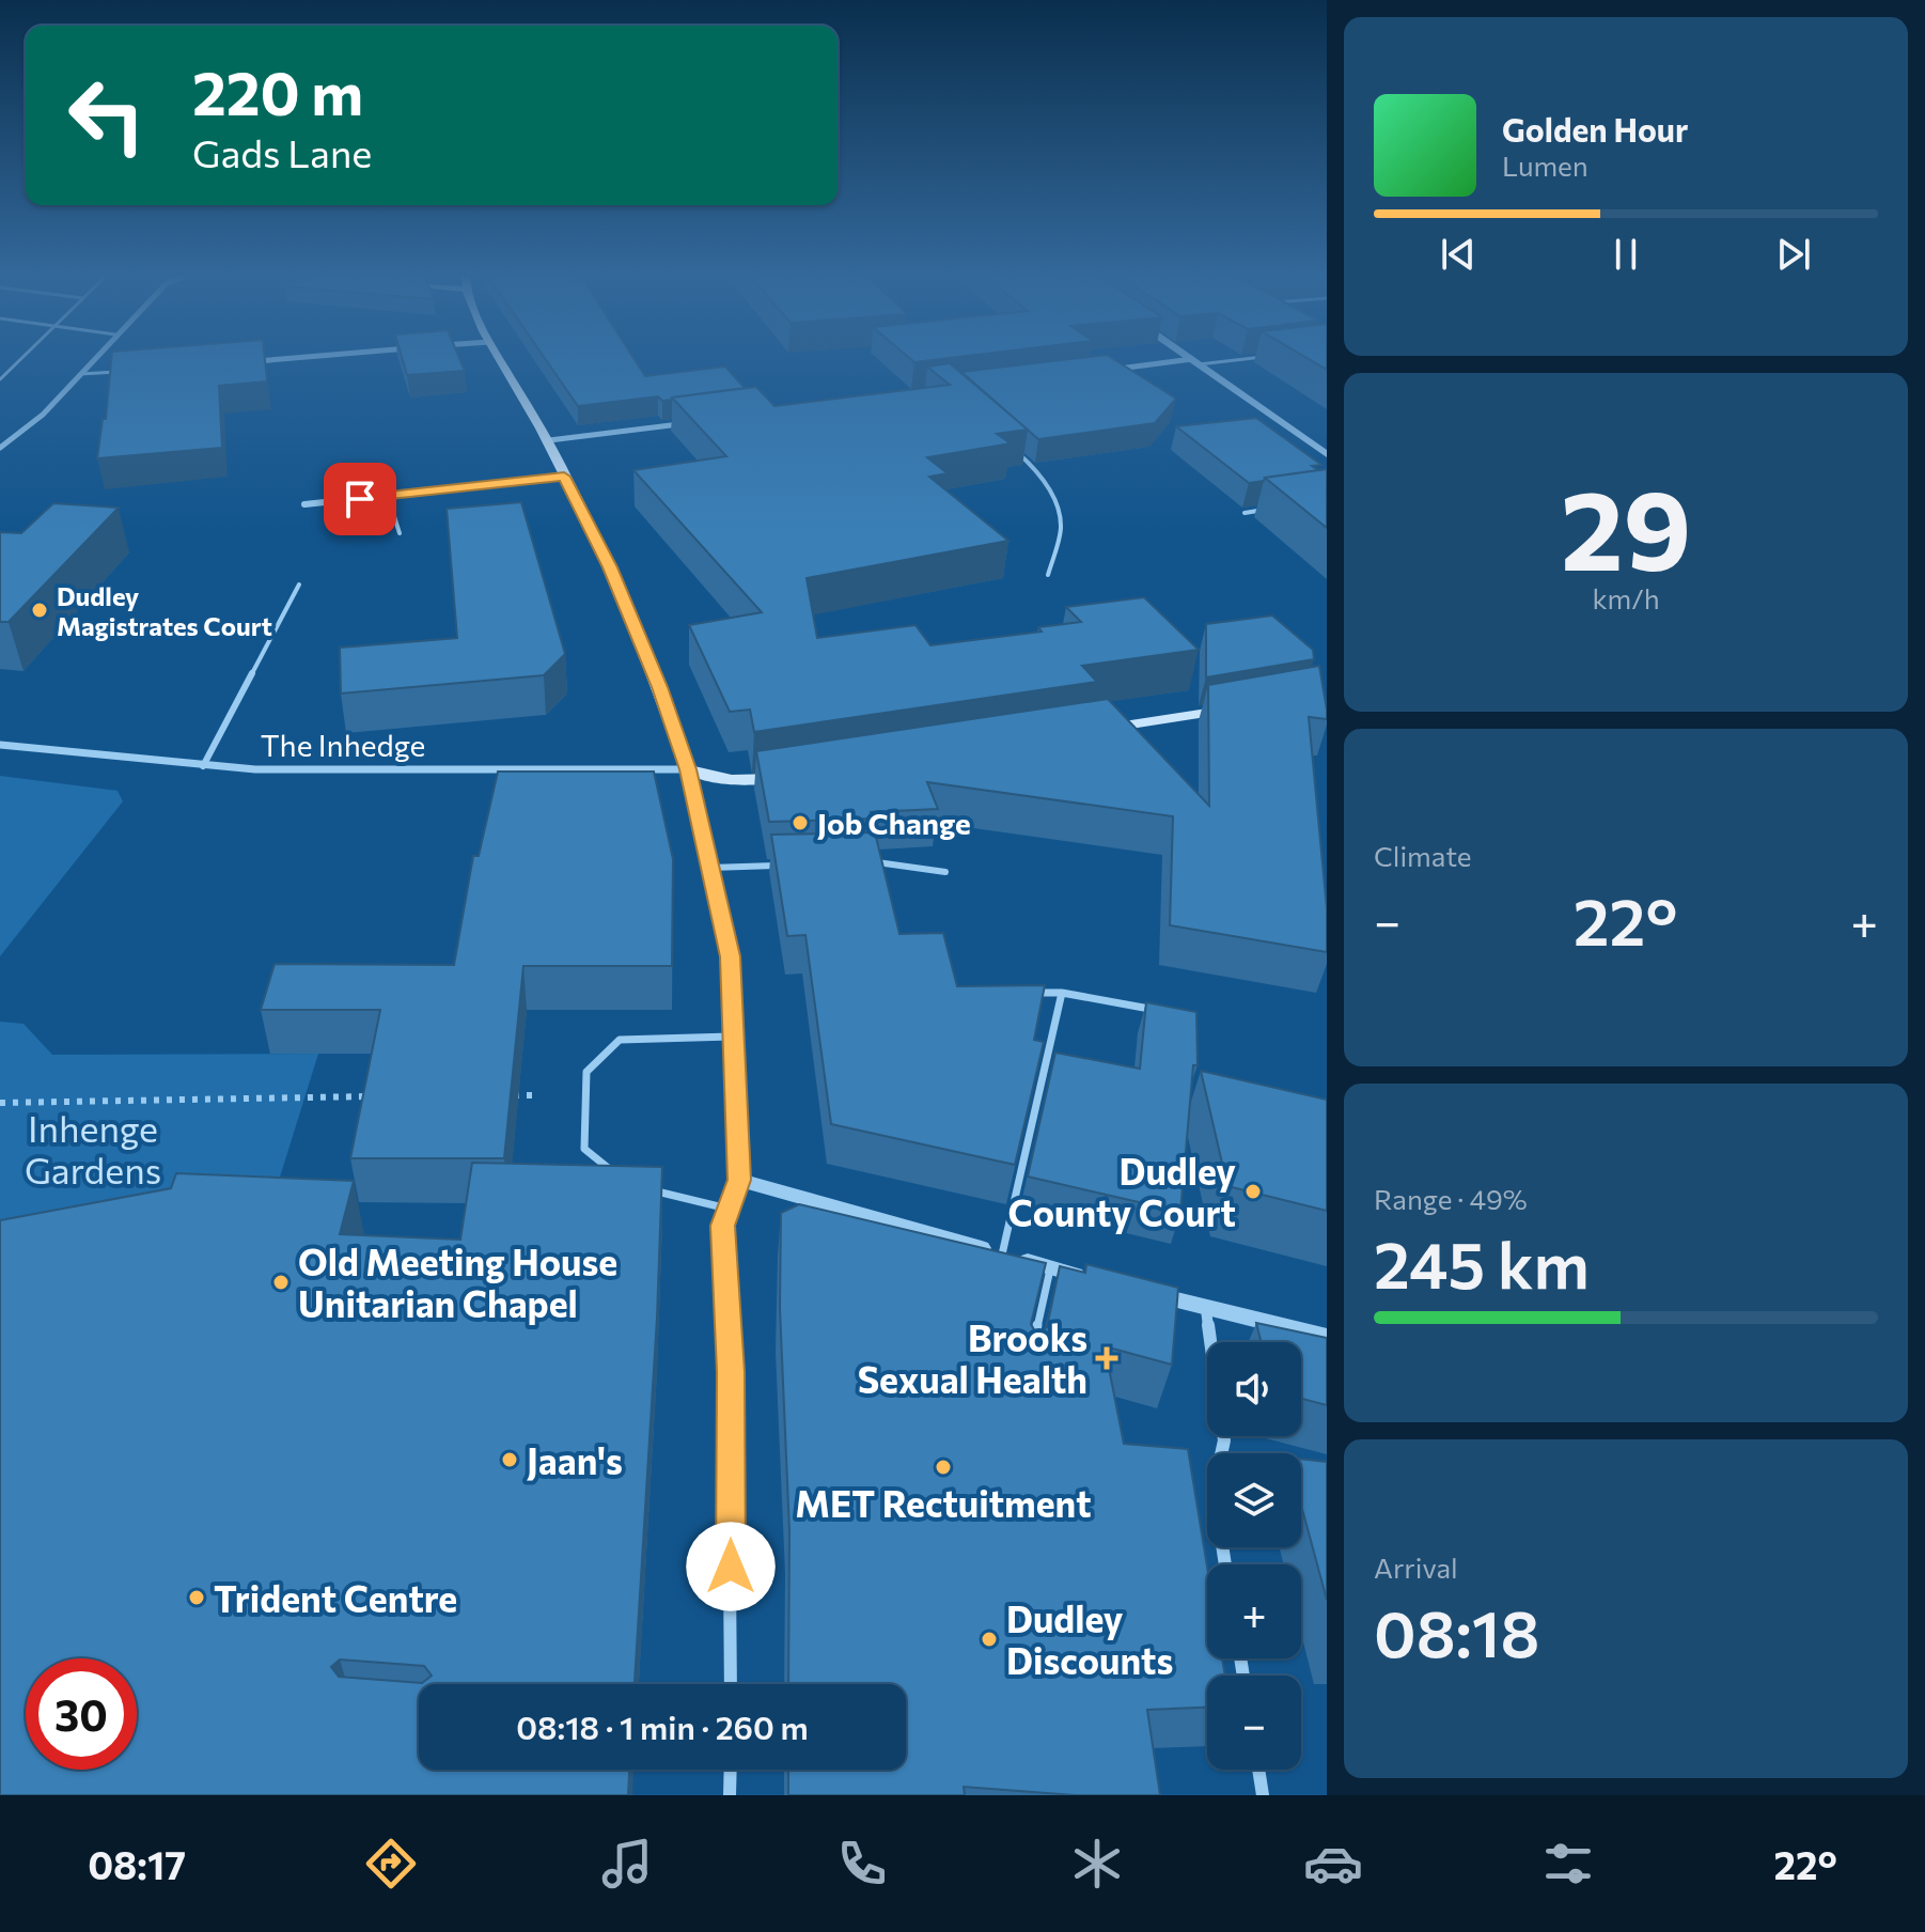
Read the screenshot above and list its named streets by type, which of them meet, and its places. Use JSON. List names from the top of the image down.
{
  "streets": {
    "street": ["The Inhedge"]
  },
  "parks": ["Inhenge Gardens"],
  "places": {
    "other": [
      "Dudley Magistrates Court",
      "Job Change",
      "Dudley County Court",
      "Old Meeting House Unitarian Chapel",
      "Jaan's",
      "MET Rectuitment",
      "Trident Centre",
      "Dudley Discounts"
    ],
    "health": ["Brooks Sexual Health"]
  },
  "page": {
    "turn": ["220 m", "Gads Lane"],
    "song": ["Golden Hour", "Lumen"],
    "tile": [
      ["29", "km/h"],
      "Climate",
      ["Range · 49%", "245 km"],
      ["Arrival", "08:18"]
    ],
    "heat": ["−", "22°", "+"],
    "map_buttons": ["+", "−"],
    "limit": "30",
    "trip": "08:18 · 1 min · 260 m",
    "tabs": ["08:17", "22°"]
  }
}
